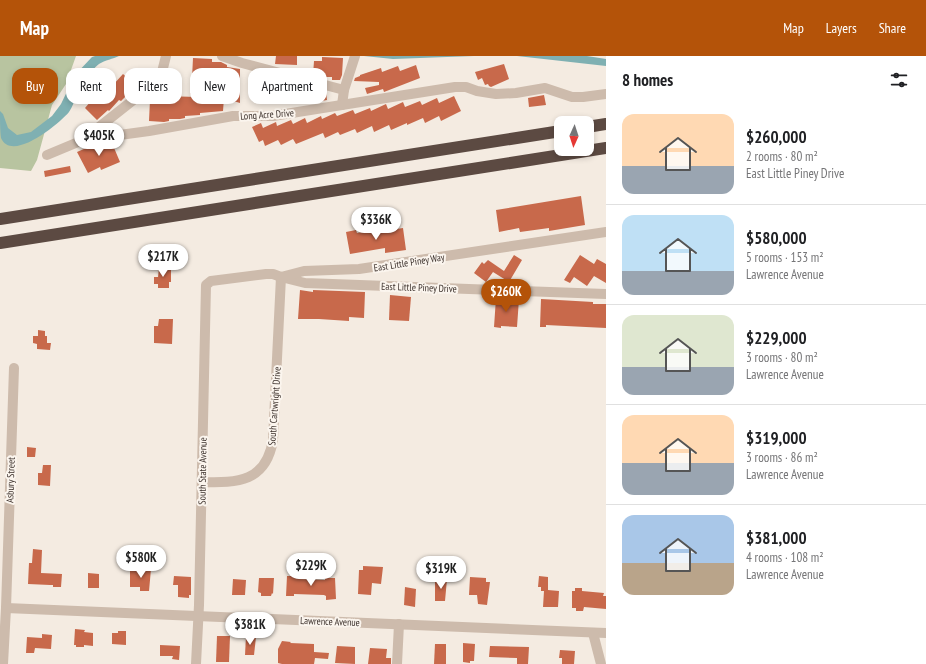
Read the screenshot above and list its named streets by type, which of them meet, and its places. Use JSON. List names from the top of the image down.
{
  "streets": {
    "street": [
      "Long Acre Drive",
      "East Little Piney Way",
      "East Little Piney Drive",
      "South Cartwright Drive",
      "South State Avenue",
      "Asbury Street",
      "Lawrence Avenue"
    ]
  },
  "crossings": [
    ["East Little Piney Way", "East Little Piney Drive"],
    ["East Little Piney Way", "South Cartwright Drive"],
    ["East Little Piney Way", "South State Avenue"],
    ["East Little Piney Drive", "South Cartwright Drive"],
    ["South Cartwright Drive", "South State Avenue"],
    ["South State Avenue", "Lawrence Avenue"],
    ["Asbury Street", "Lawrence Avenue"]
  ],
  "north": "bottom",
  "page": {
    "header": "Map",
    "nav": ["Map", "Layers", "Share"],
    "heading": "8 homes",
    "chip": [
      "Buy",
      "Rent",
      "Filters",
      "New",
      "Apartment"
    ],
    "list": [
      {
        "name": "$260,000",
        "note": "2 rooms · 80 m² · East Little Piney Drive"
      },
      {
        "name": "$580,000",
        "note": "5 rooms · 153 m² · Lawrence Avenue"
      },
      {
        "name": "$229,000",
        "note": "3 rooms · 80 m² · Lawrence Avenue"
      },
      {
        "name": "$319,000",
        "note": "3 rooms · 86 m² · Lawrence Avenue"
      },
      {
        "name": "$381,000",
        "note": "4 rooms · 108 m² · Lawrence Avenue"
      }
    ],
    "price": [
      "$405K",
      "$336K",
      "$217K",
      "$260K",
      "$580K",
      "$229K",
      "$319K",
      "$381K"
    ]
  }
}
